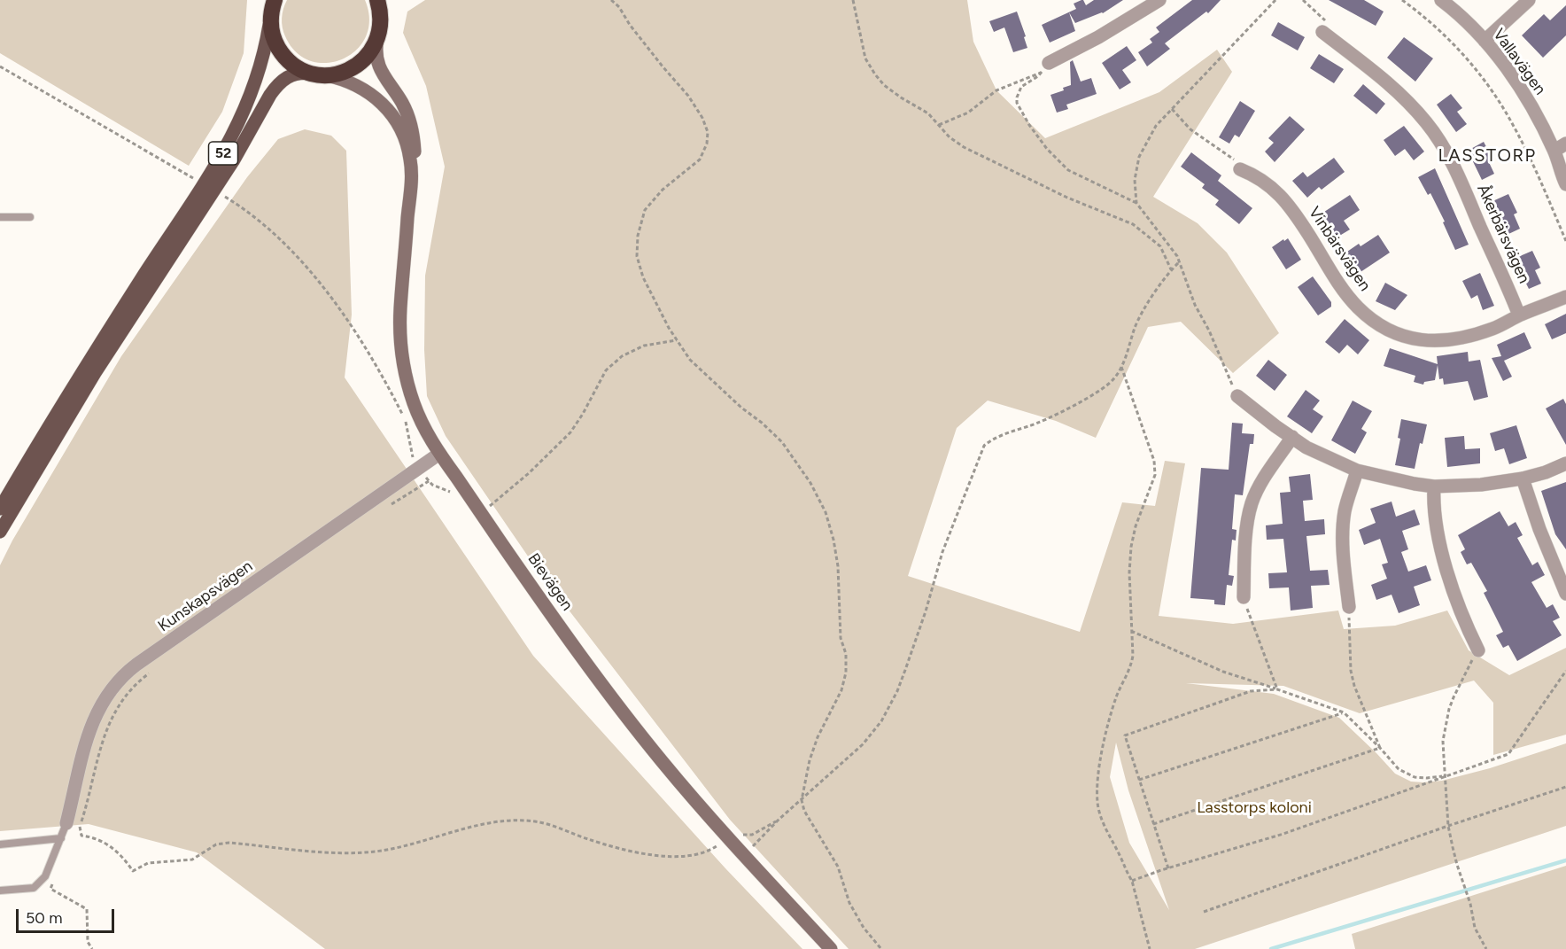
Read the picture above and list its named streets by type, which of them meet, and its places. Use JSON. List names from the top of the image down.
{
  "streets": {
    "highway": ["52"],
    "street": [
      "Vallavägen",
      "Åkerbärsvägen",
      "Vinbärsvägen",
      "Bievägen",
      "Kunskapsvägen"
    ]
  },
  "crossings": [
    ["52", "Bievägen"],
    ["Åkerbärsvägen", "Vinbärsvägen"],
    ["Bievägen", "Kunskapsvägen"]
  ],
  "districts": ["LASSTORP"],
  "parks": ["Lasstorps koloni"],
  "scale_bar": "50 m"
}
